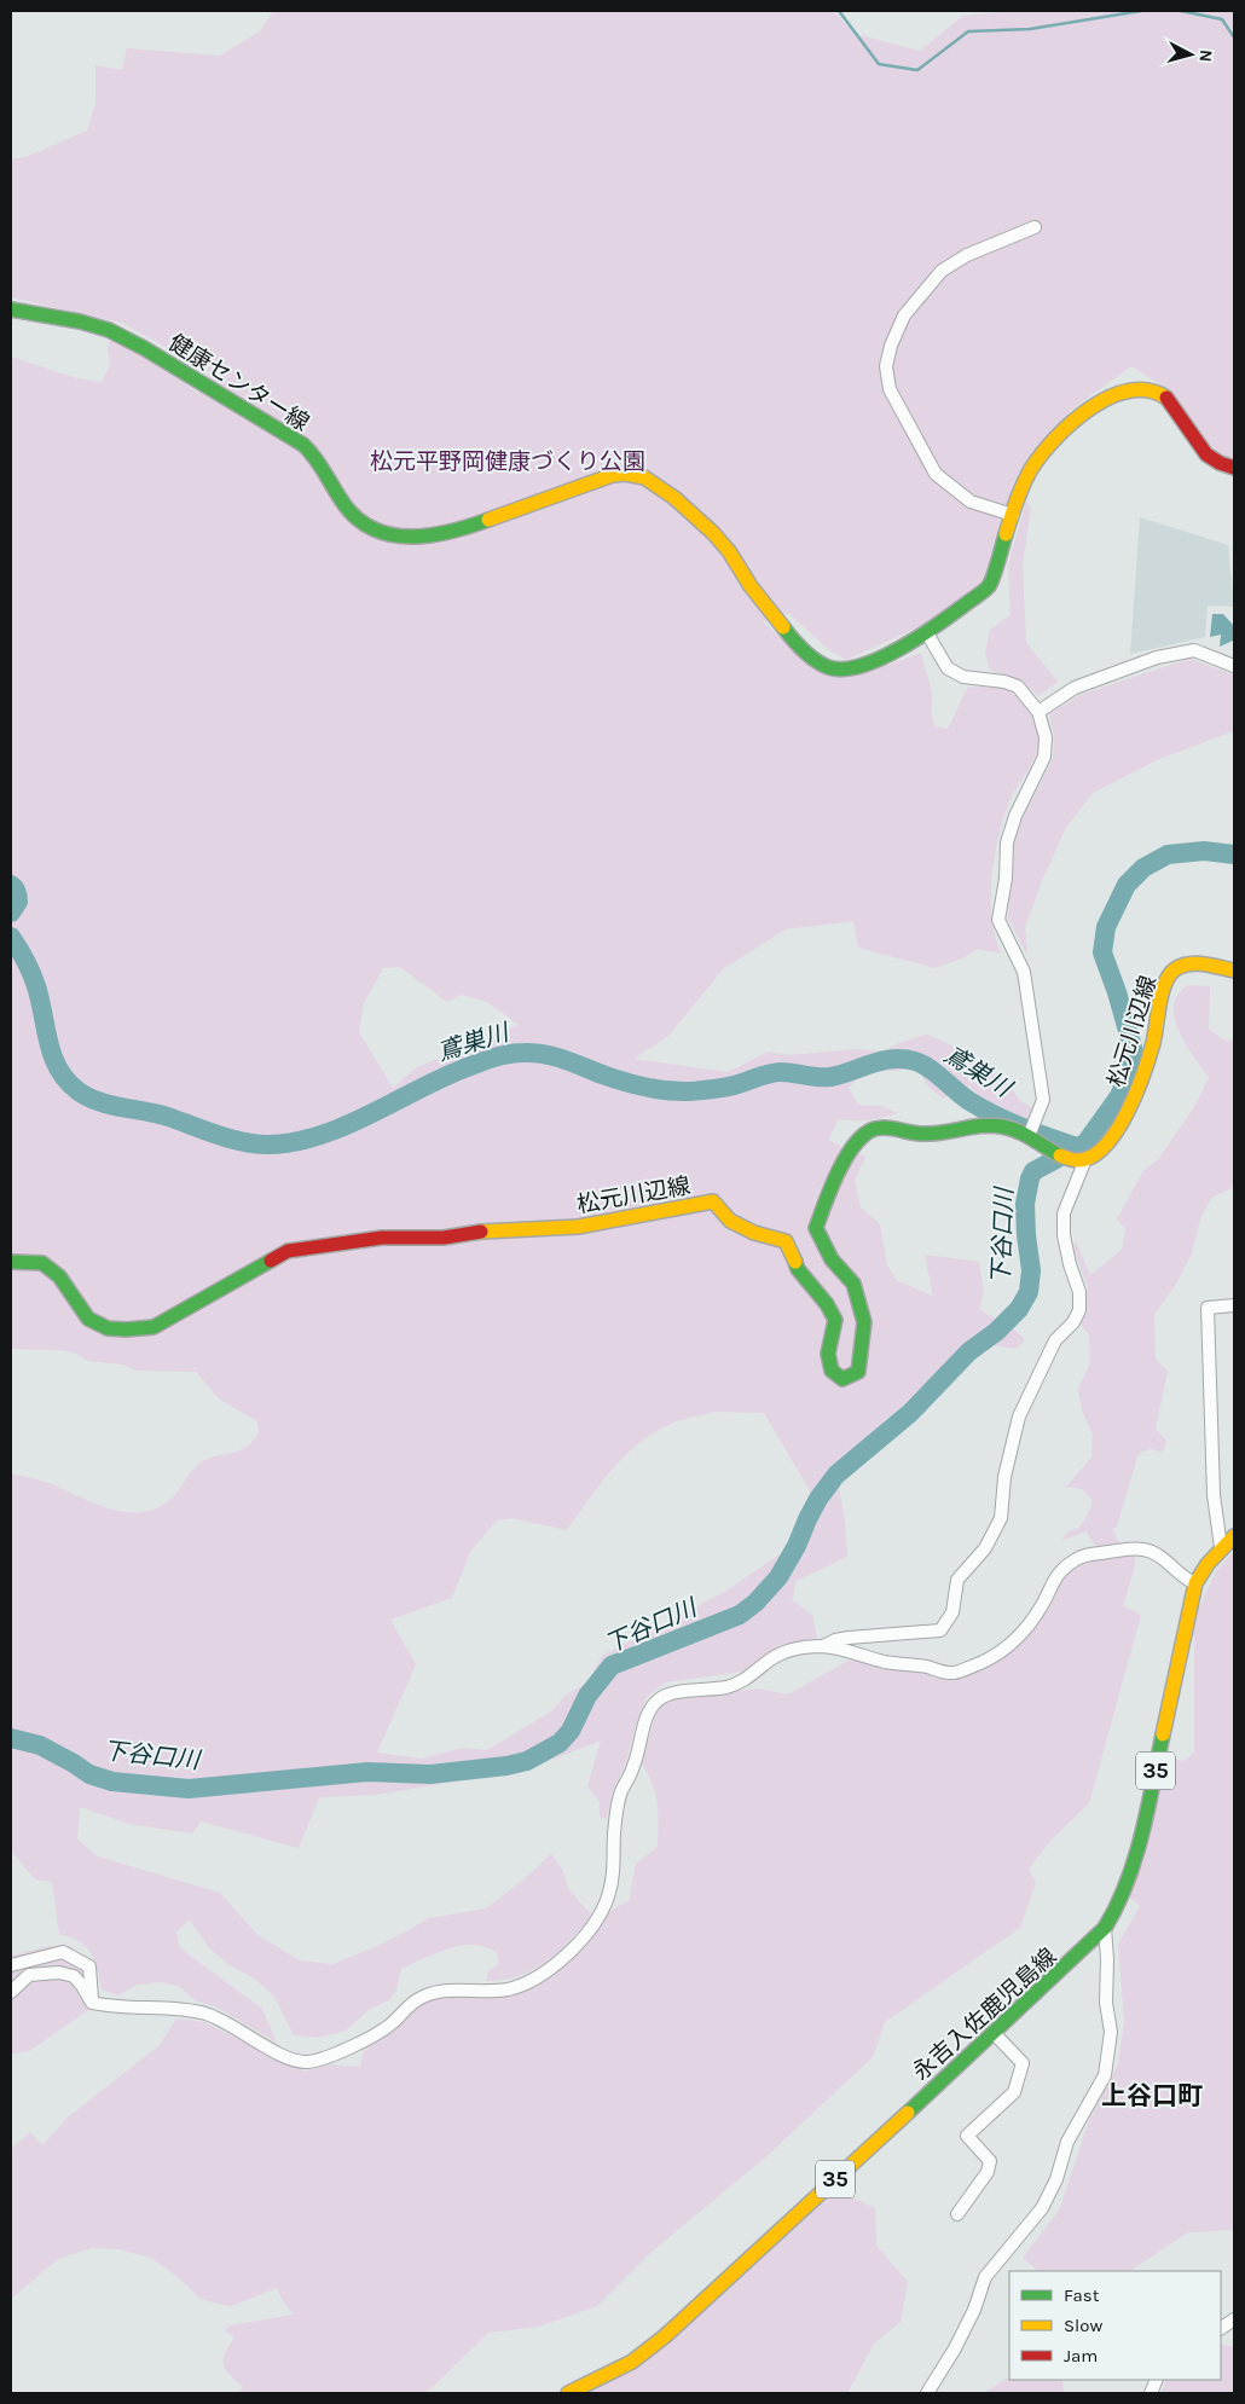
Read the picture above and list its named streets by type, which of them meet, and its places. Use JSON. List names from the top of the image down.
{
  "streets": {
    "main road": [
      "健康センター線",
      "松元川辺線",
      "35",
      "永吉入佐鹿児島線"
    ]
  },
  "districts": ["上谷口町"],
  "water": ["鳶巣川", "下谷口川"],
  "parks": ["松元平野岡健康づくり公園"],
  "legend": ["Fast", "Slow", "Jam"],
  "north": "right"
}
